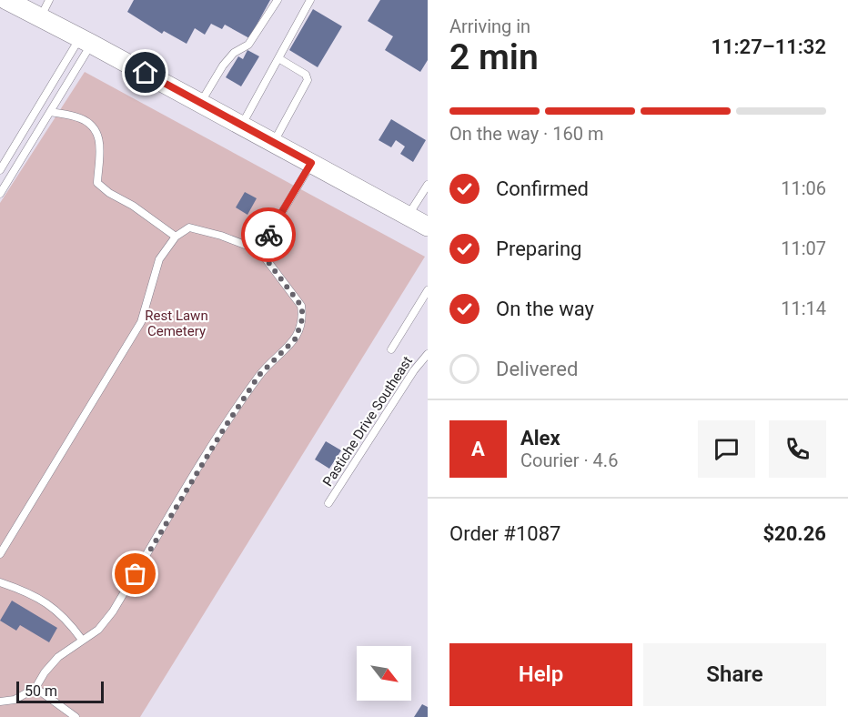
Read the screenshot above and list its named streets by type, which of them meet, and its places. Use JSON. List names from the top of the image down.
{
  "streets": {
    "lane": ["Pastiche Drive Southeast"]
  },
  "parks": ["Rest Lawn Cemetery"],
  "scale_bar": "50 m",
  "north": "bottom right",
  "page": {
    "heading": ["2 min", "Arriving in", "11:27–11:32"],
    "panel": [
      "Alex",
      "Courier · 4.6",
      "Order #1087",
      "$20.26"
    ],
    "bar": "On the way · 160 m",
    "list": [
      ["Confirmed", "11:06"],
      ["Preparing", "11:07"],
      ["On the way", "11:14"],
      "Delivered"
    ],
    "round": "A",
    "buttons": ["Help", "Share"],
    "scale": "50 m"
  }
}
